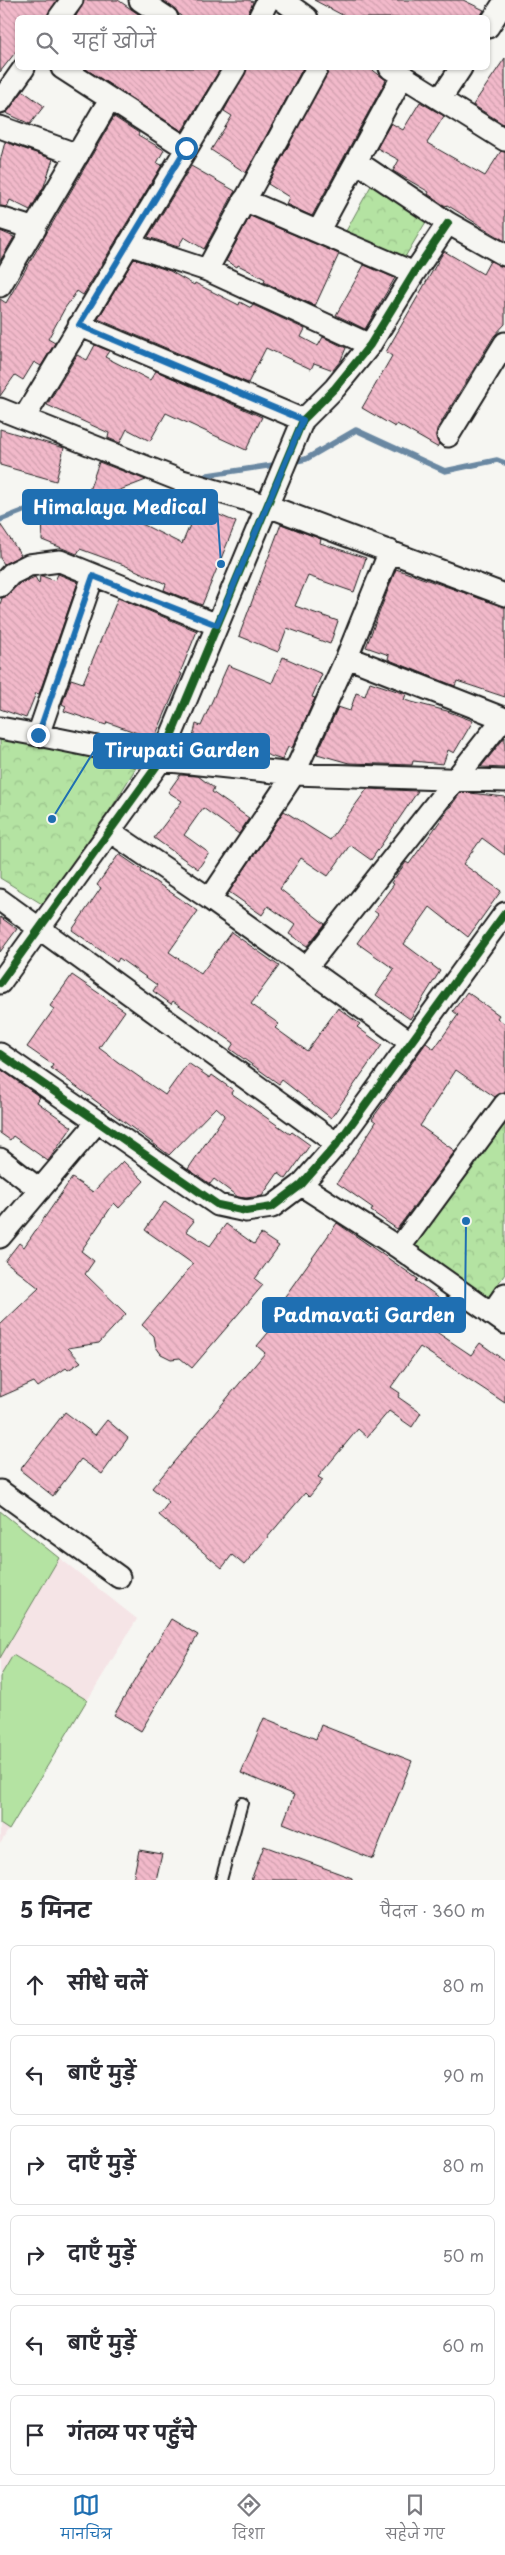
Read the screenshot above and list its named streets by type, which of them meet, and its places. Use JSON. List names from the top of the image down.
{
  "places": ["Himalaya Medical", "Tirupati Garden", "Padmavati Garden"],
  "page": {
    "search": "यहाँ खोजें",
    "heading": ["5 मिनट", "पैदल · 360 m"],
    "list": [
      ["सीधे चलें", "80 m"],
      ["बाएँ मुड़ें", "90 m"],
      ["दाएँ मुड़ें", "80 m"],
      ["दाएँ मुड़ें", "50 m"],
      ["बाएँ मुड़ें", "60 m"],
      "गंतव्य पर पहुँचे"
    ],
    "nav": ["मानचित्र", "दिशा", "सहेजे गए"]
  }
}
